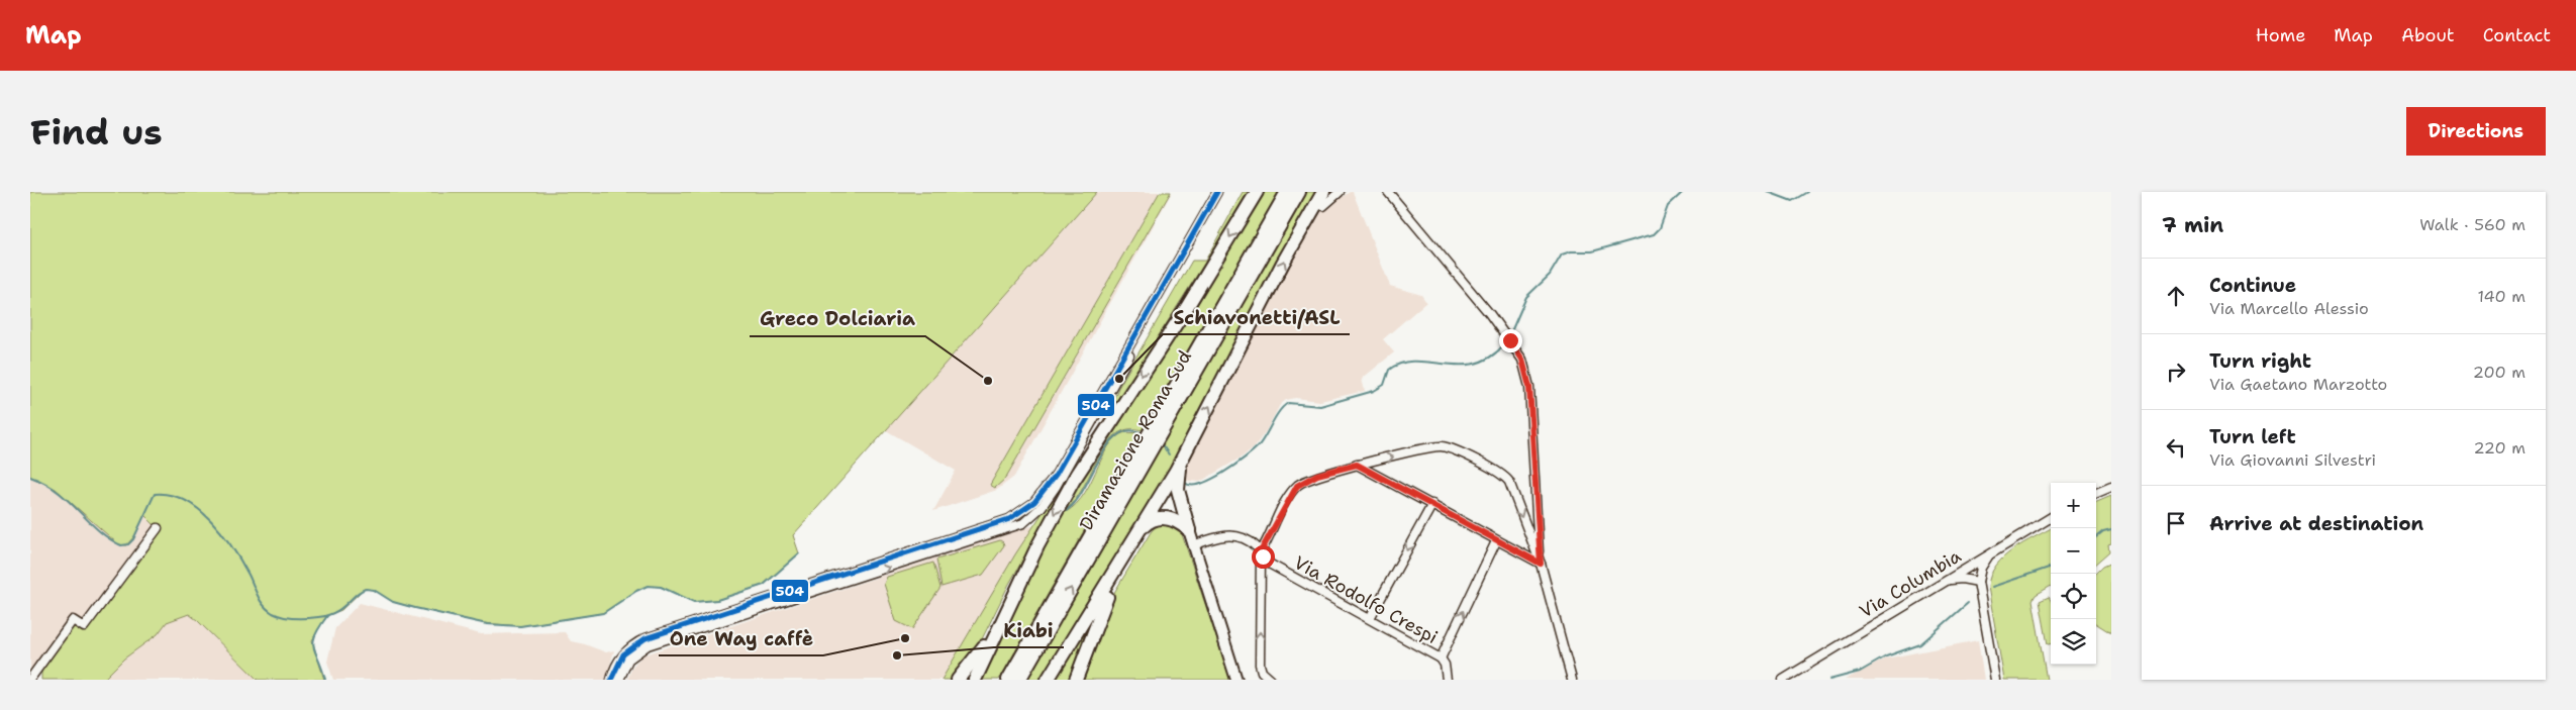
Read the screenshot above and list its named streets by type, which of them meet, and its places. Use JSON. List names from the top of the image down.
{
  "streets": {
    "highway": ["Diramazione Roma Sud"],
    "street": ["Via Columbia", "Via Rodolfo Crespi"]
  },
  "places": [
    "Schiavonetti/ASL",
    "Greco Dolciaria",
    "One Way caffè",
    "Kiabi"
  ],
  "lines": ["transit line 504"],
  "page": {
    "header": "Map",
    "nav": [
      "Home",
      "Map",
      "About",
      "Contact"
    ],
    "buttons": "Directions",
    "title": "Find us",
    "heading": ["7 min", "Walk · 560 m"],
    "list": [
      ["Continue", "Via Marcello Alessio", "140 m"],
      ["Turn right", "Via Gaetano Marzotto", "200 m"],
      ["Turn left", "Via Giovanni Silvestri", "220 m"],
      "Arrive at destination"
    ],
    "map_buttons": ["+", "−"]
  }
}
